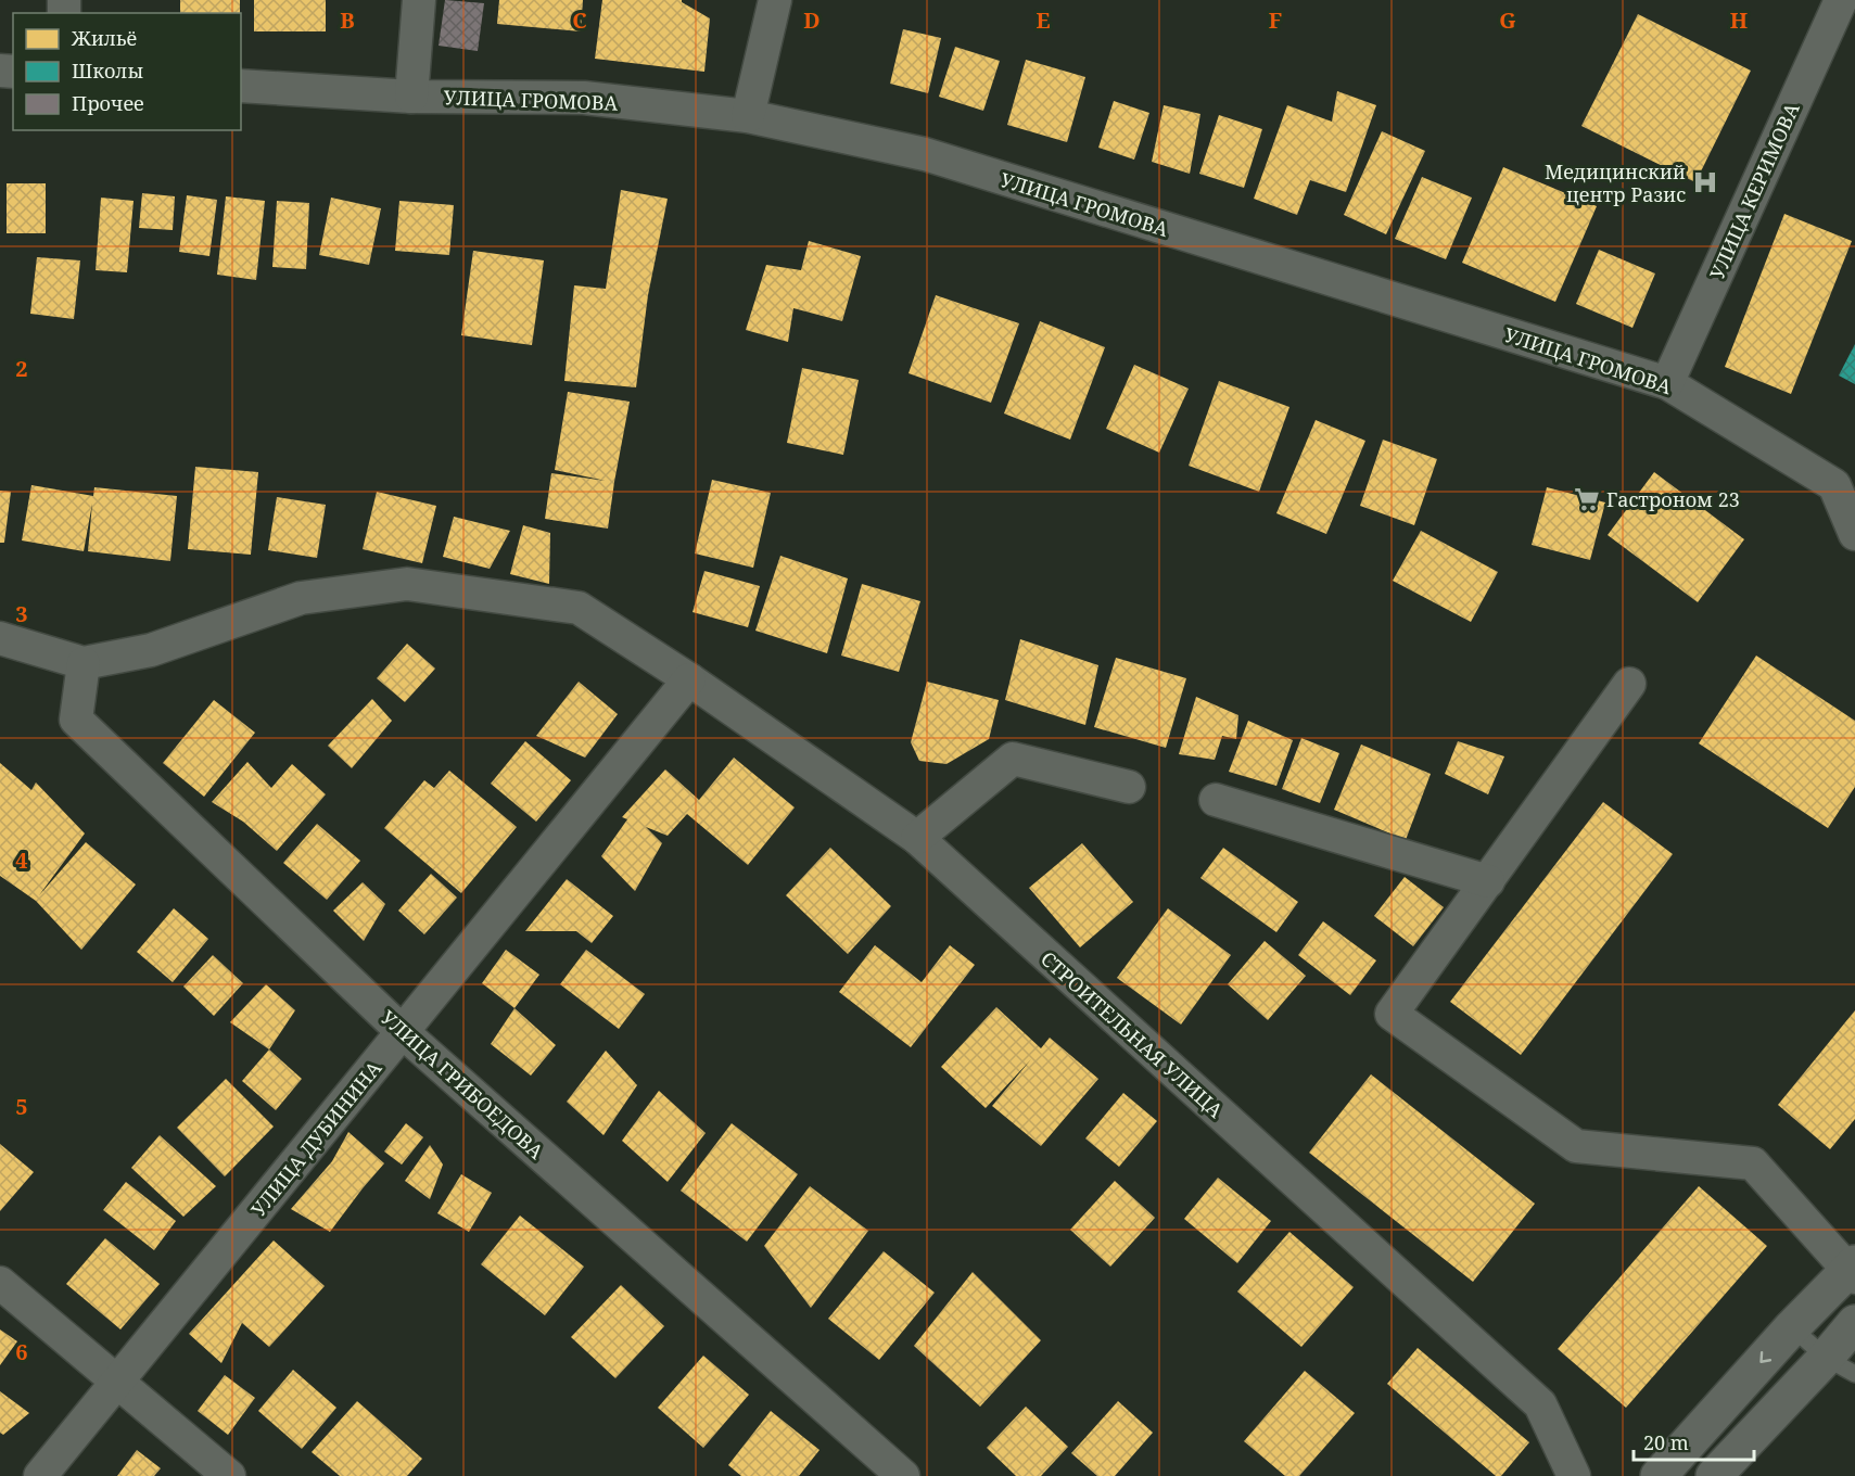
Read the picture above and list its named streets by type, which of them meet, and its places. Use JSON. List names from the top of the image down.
{
  "streets": {
    "street": [
      "УЛИЦА ГРОМОВА",
      "УЛИЦА КЕРИМОВА",
      "СТРОИТЕЛЬНАЯ УЛИЦА",
      "УЛИЦА ГРИБОЕДОВА",
      "УЛИЦА ДУБИНИНА"
    ]
  },
  "crossings": [
    ["УЛИЦА ГРОМОВА", "УЛИЦА КЕРИМОВА"],
    ["СТРОИТЕЛЬНАЯ УЛИЦА", "УЛИЦА ГРИБОЕДОВА"],
    ["СТРОИТЕЛЬНАЯ УЛИЦА", "УЛИЦА ДУБИНИНА"],
    ["УЛИЦА ГРИБОЕДОВА", "УЛИЦА ДУБИНИНА"]
  ],
  "places": {
    "hospital": ["Медицинский центр Разис"],
    "supermarket": ["Гастроном 23"]
  },
  "legend": ["Жильё", "Школы", "Прочее"],
  "scale_bar": "20 m",
  "grid": {
    "columns": [
      "B",
      "C",
      "D",
      "E",
      "F",
      "G",
      "H"
    ],
    "rows": [
      "2",
      "3",
      "4",
      "5",
      "6"
    ]
  }
}
